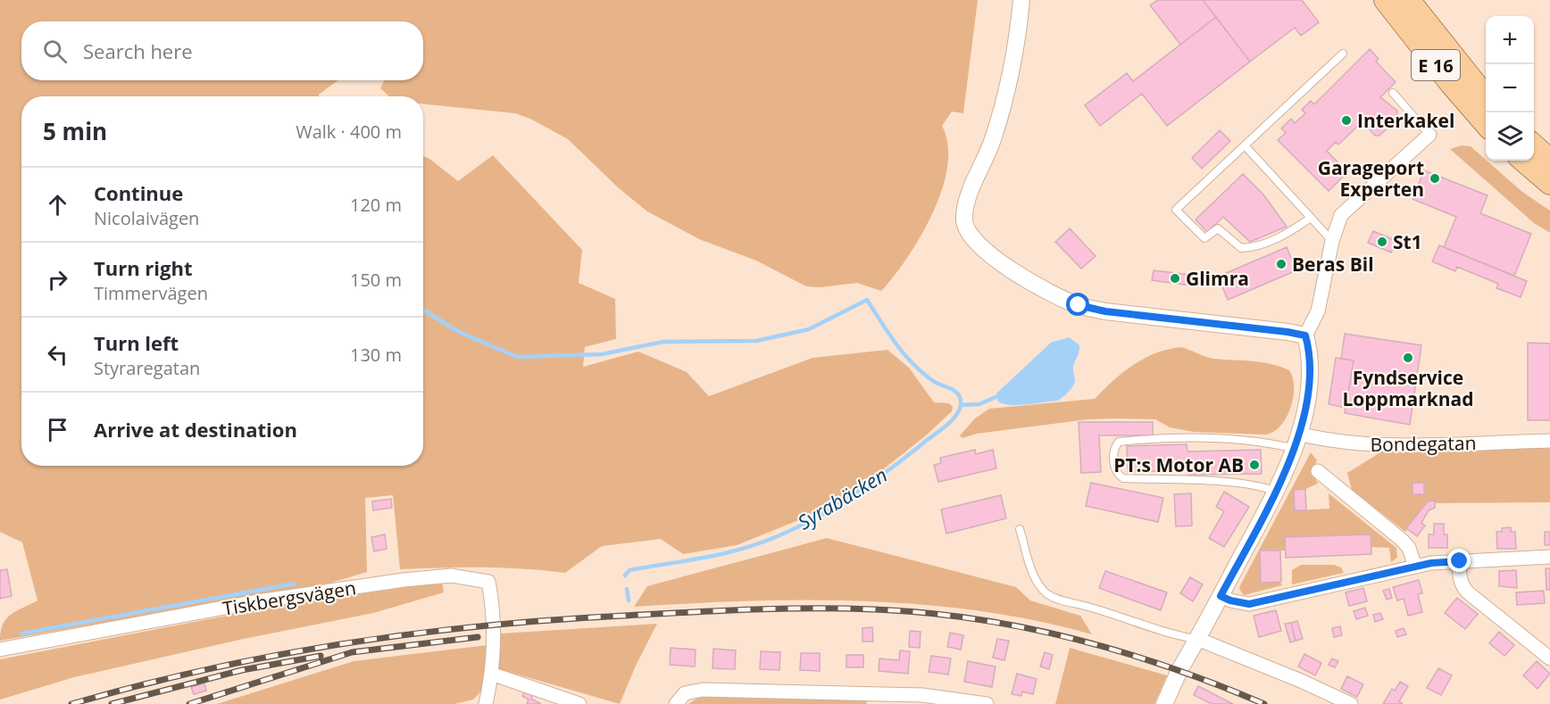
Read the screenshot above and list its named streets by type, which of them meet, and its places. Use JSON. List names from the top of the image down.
{
  "streets": {
    "highway": ["E 16"],
    "street": ["Bondegatan", "Tiskbergsvägen"]
  },
  "water": ["Syrabäcken"],
  "places": [
    "Interkakel",
    "Garageport Experten",
    "St1",
    "Beras Bil",
    "Glimra",
    "Fyndservice Loppmarknad",
    "PT:s Motor AB"
  ],
  "page": {
    "map_buttons": ["+", "−"],
    "search": "Search here",
    "heading": ["5 min", "Walk · 400 m"],
    "list": [
      ["Continue", "Nicolaivägen", "120 m"],
      ["Turn right", "Timmervägen", "150 m"],
      ["Turn left", "Styraregatan", "130 m"],
      "Arrive at destination"
    ]
  }
}
